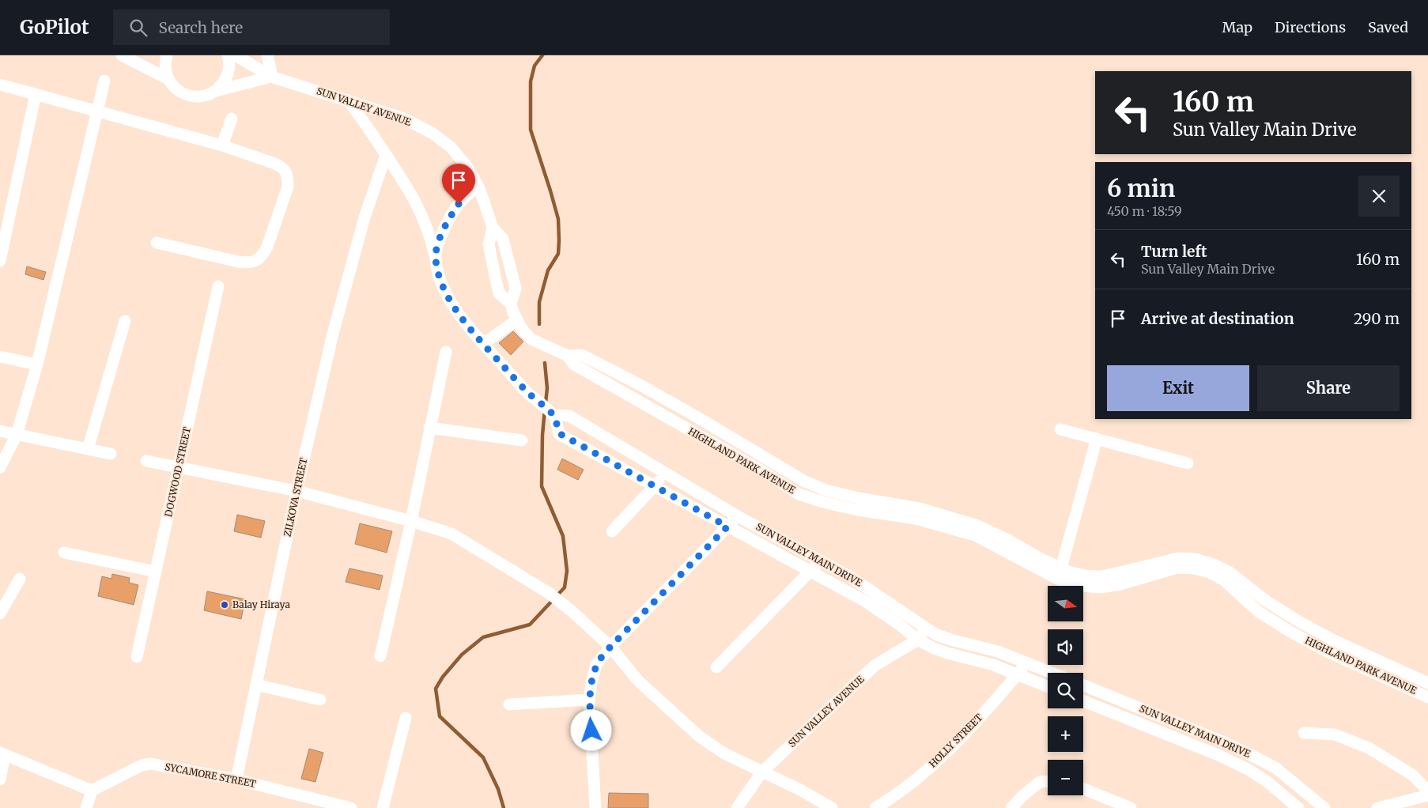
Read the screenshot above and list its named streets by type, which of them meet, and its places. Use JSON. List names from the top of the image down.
{
  "streets": {
    "street": [
      "SUN VALLEY AVENUE",
      "HIGHLAND PARK AVENUE",
      "DOGWOOD STREET",
      "ZILKOVA STREET",
      "SUN VALLEY MAIN DRIVE",
      "HOLLY STREET",
      "SYCAMORE STREET"
    ]
  },
  "crossings": [
    ["SUN VALLEY AVENUE", "HIGHLAND PARK AVENUE"],
    ["SUN VALLEY AVENUE", "SUN VALLEY MAIN DRIVE"],
    ["HIGHLAND PARK AVENUE", "SUN VALLEY MAIN DRIVE"],
    ["ZILKOVA STREET", "SYCAMORE STREET"],
    ["SUN VALLEY MAIN DRIVE", "HOLLY STREET"]
  ],
  "places": ["Balay Hiraya"],
  "north": "right",
  "page": {
    "header": "GoPilot",
    "search": "Search here",
    "nav": ["Map", "Directions", "Saved"],
    "turn": ["160 m", "Sun Valley Main Drive"],
    "heading": ["6 min", "450 m · 18:59"],
    "list": [
      {
        "name": "Turn left",
        "note": "Sun Valley Main Drive",
        "value": "160 m"
      },
      {
        "name": "Arrive at destination",
        "value": "290 m"
      }
    ],
    "buttons": ["Exit", "Share"],
    "map_buttons": ["+", "−"]
  }
}
